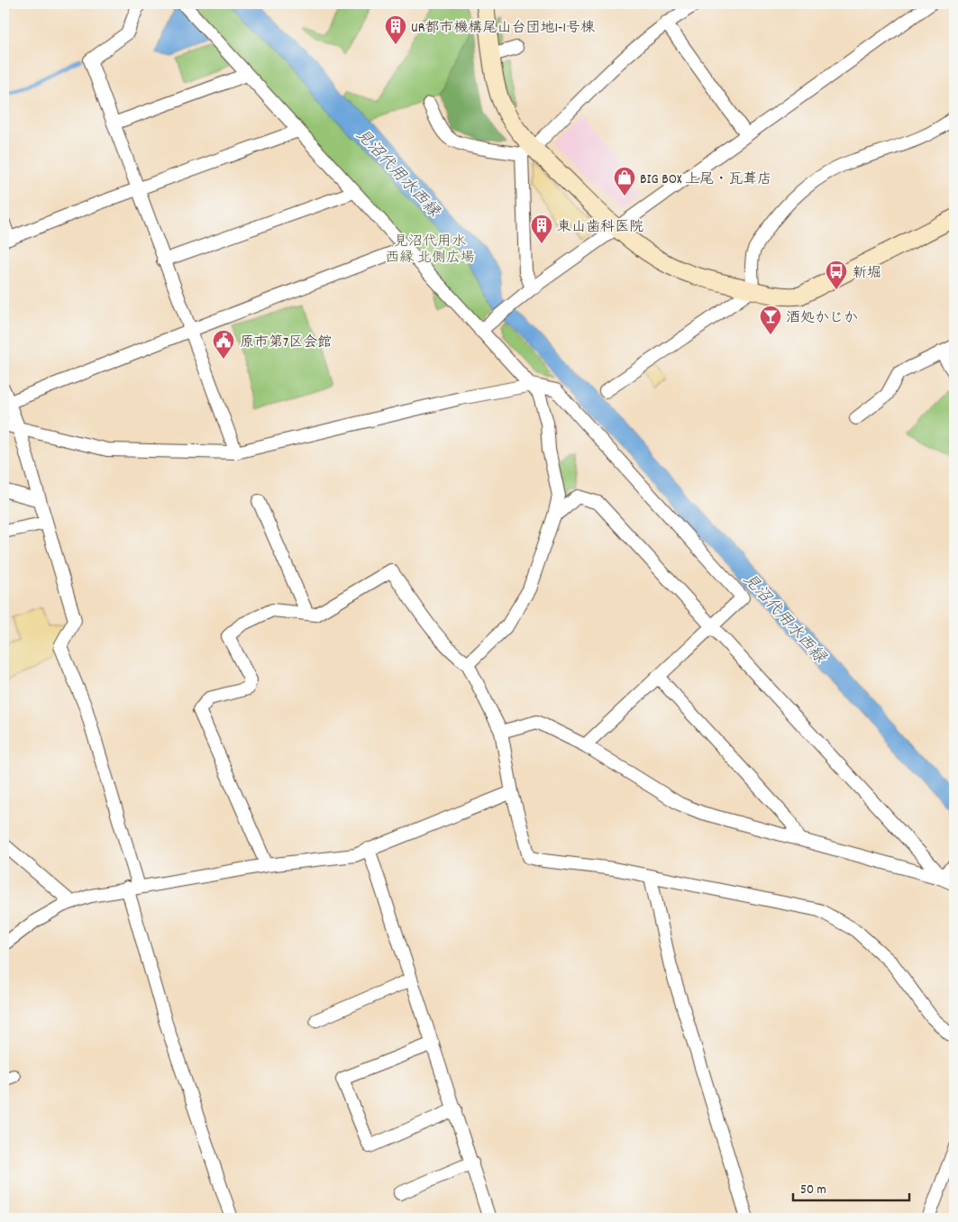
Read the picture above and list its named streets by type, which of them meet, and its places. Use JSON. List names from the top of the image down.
{
  "water": ["見沼代用水西縁", "見沼代用水西緑"],
  "parks": ["見沼代用水 西縁 北側広場"],
  "places": {
    "building": ["UR都市機構尾山台団地1-1号棟", "東山歯科医院"],
    "shop": ["BIG BOX 上尾・瓦葺店"],
    "bus stop": ["新堀"],
    "bar": ["酒処かじか"],
    "public building": ["原市第7区会館"]
  },
  "scale_bar": "50 m"
}
